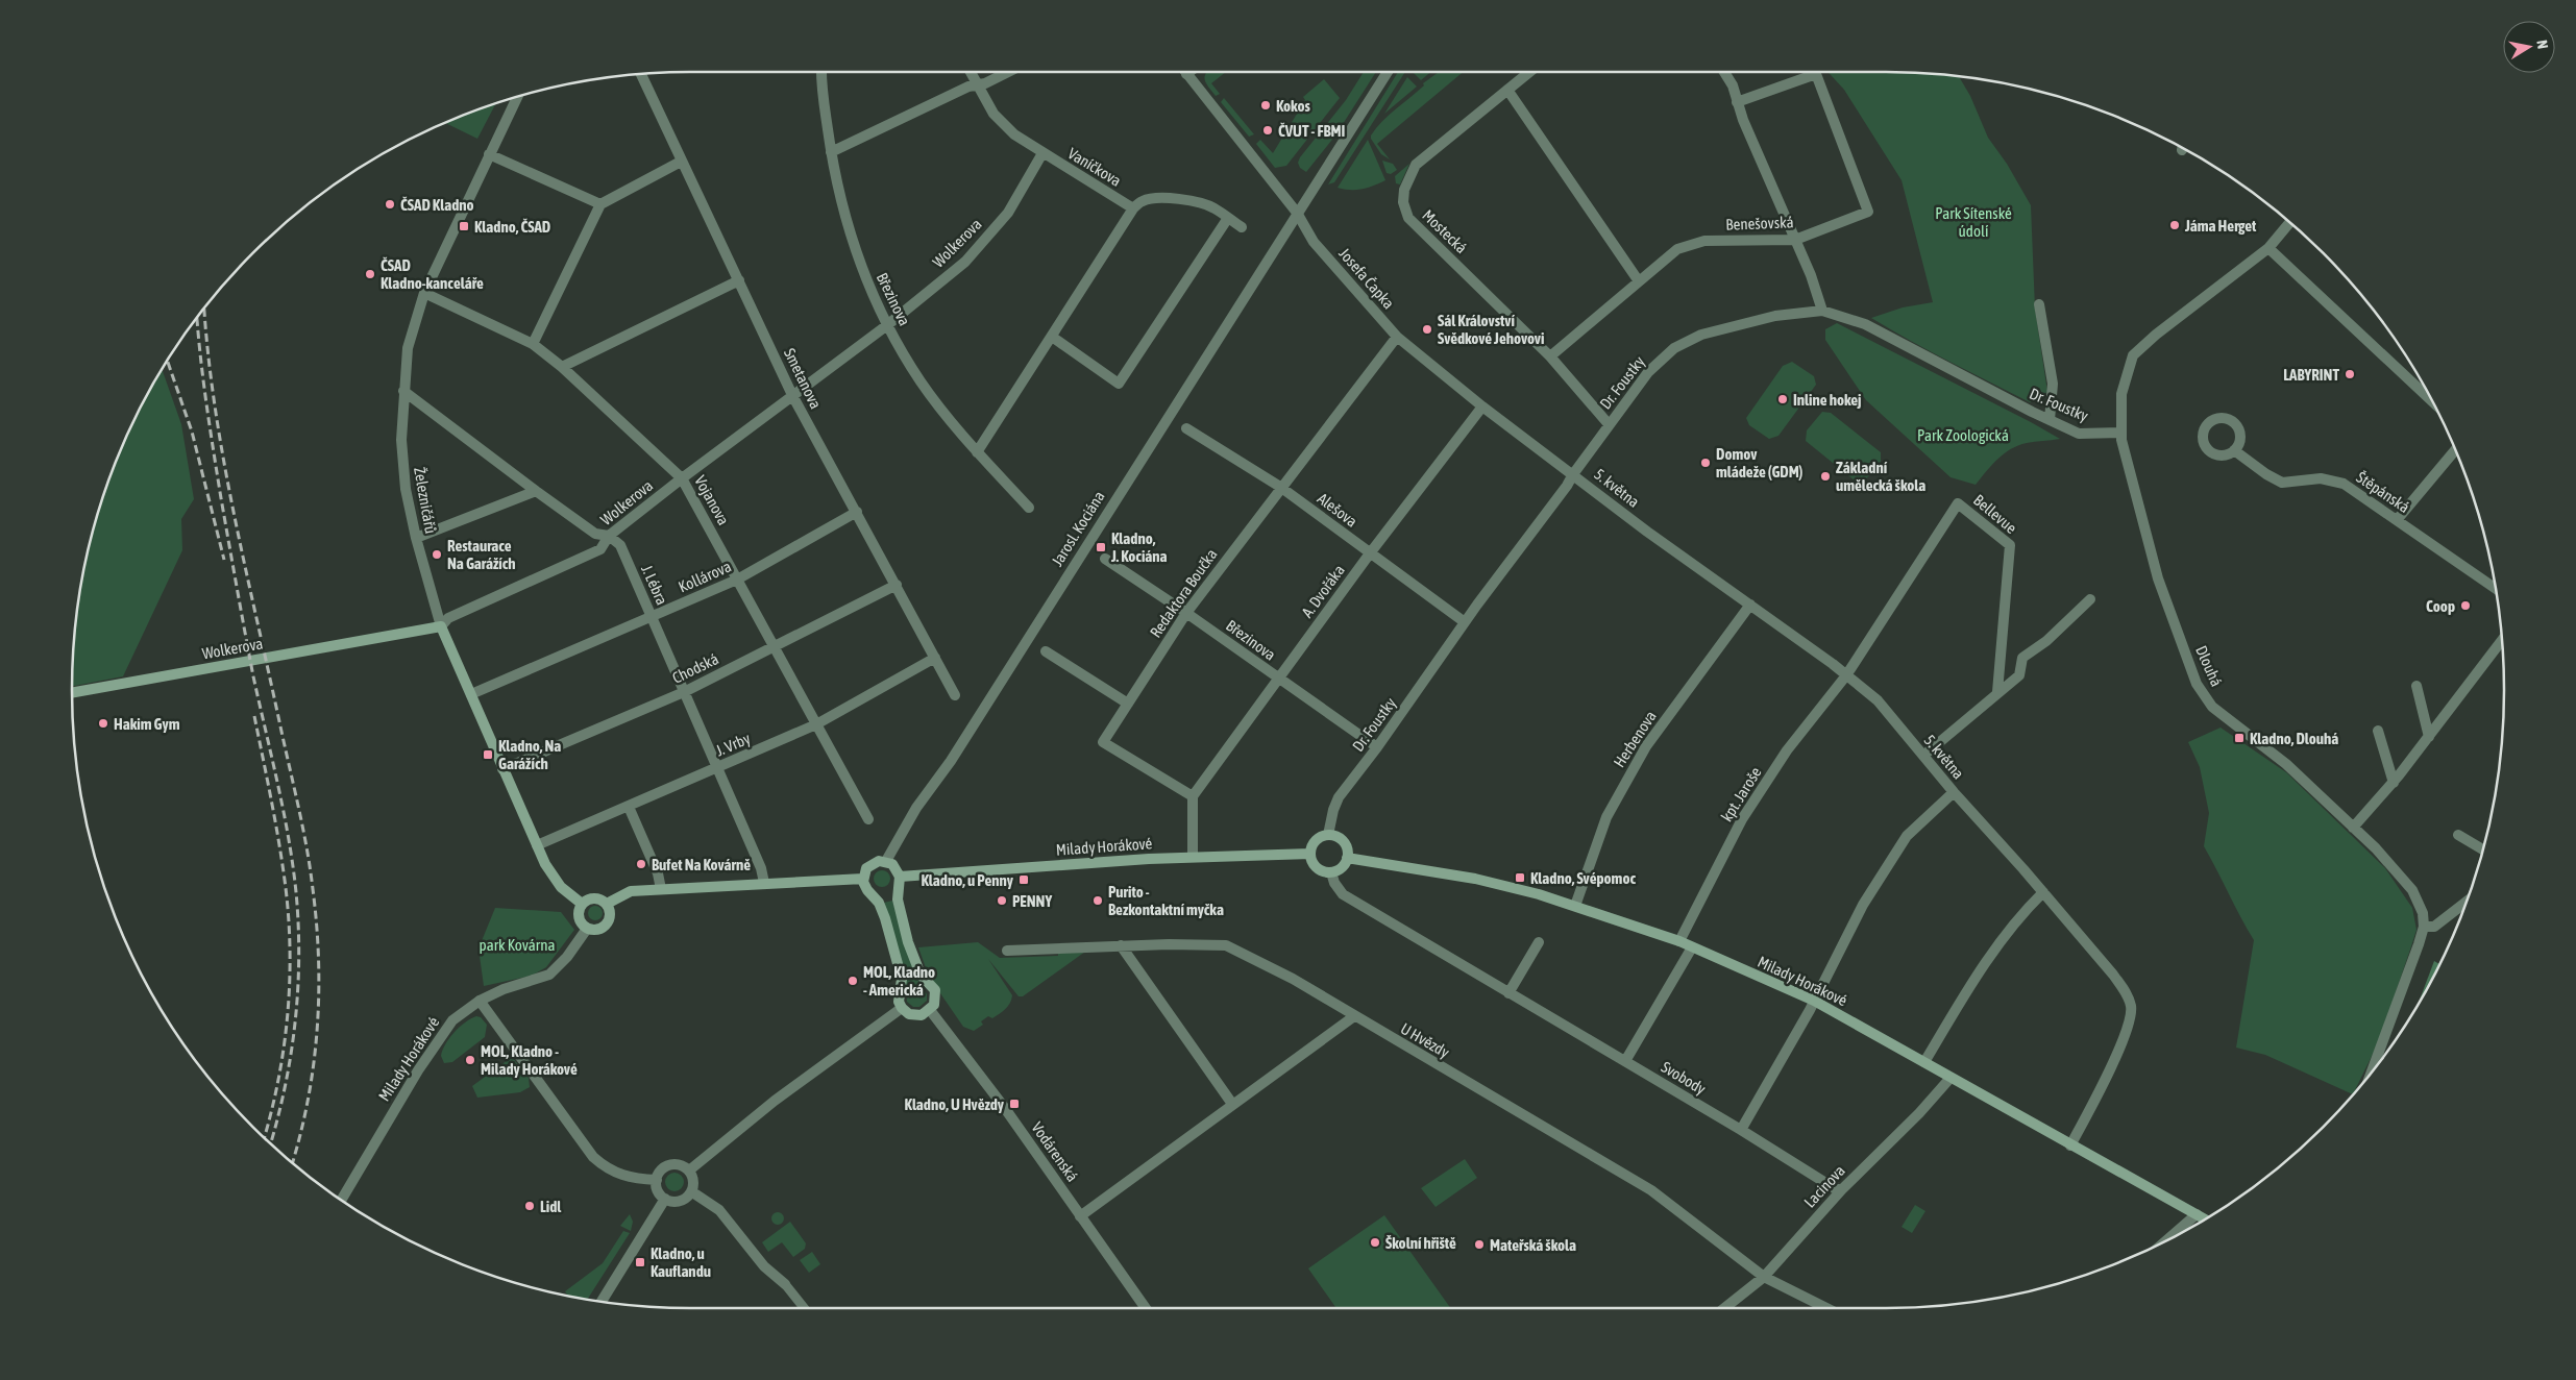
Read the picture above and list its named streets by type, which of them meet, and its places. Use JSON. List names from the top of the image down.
{
  "streets": {
    "main road": ["Wolkerova", "Železničářů", "Milady Horákové"],
    "street": [
      "Vaníčkova",
      "Benešovská",
      "Mostecká",
      "Josefa Čapka",
      "Březinova",
      "Smetanova",
      "Dr. Foustky",
      "5. května",
      "Štěpánská",
      "Vojanova",
      "Alešova",
      "Bellevue",
      "Jarosl. Kociána",
      "Kollárova",
      "J. Lébra",
      "A. Dvořáka",
      "Redaktora Boučka",
      "Dlouhá",
      "Chodská",
      "Herbenova",
      "J. Vrby",
      "kpt. Jaroše",
      "U Hvězdy",
      "Svobody",
      "Vodárenská",
      "Lacinova"
    ]
  },
  "crossings": [
    ["Vaníčkova", "Wolkerova"],
    ["Benešovská", "Mostecká"],
    ["Mostecká", "Dr. Foustky"],
    ["Wolkerova", "Březinova"],
    ["Wolkerova", "Smetanova"],
    ["Wolkerova", "Železničářů"],
    ["Wolkerova", "Vojanova"],
    ["Wolkerova", "J. Lébra"],
    ["Josefa Čapka", "Dr. Foustky"],
    ["Josefa Čapka", "5. května"],
    ["Josefa Čapka", "Jarosl. Kociána"],
    ["Josefa Čapka", "A. Dvořáka"],
    ["Josefa Čapka", "Redaktora Boučka"],
    ["Březinova", "Dr. Foustky"],
    ["Březinova", "A. Dvořáka"],
    ["Březinova", "Redaktora Boučka"],
    ["Smetanova", "Kollárova"],
    ["Smetanova", "Chodská"],
    ["Smetanova", "J. Vrby"],
    ["Dr. Foustky", "5. května"],
    ["Dr. Foustky", "Alešova"],
    ["Dr. Foustky", "Dlouhá"],
    ["Dr. Foustky", "Milady Horákové"],
    ["Dr. Foustky", "Svobody"],
    ["5. května", "Bellevue"],
    ["5. května", "Herbenova"],
    ["5. května", "kpt. Jaroše"],
    ["5. května", "Milady Horákové"],
    ["Železničářů", "Vojanova"],
    ["Železničářů", "Kollárova"],
    ["Železničářů", "J. Lébra"],
    ["Železničářů", "Chodská"],
    ["Železničářů", "J. Vrby"],
    ["Železničářů", "Milady Horákové"],
    ["Vojanova", "Kollárova"],
    ["Vojanova", "Chodská"],
    ["Vojanova", "J. Vrby"],
    ["Alešova", "A. Dvořáka"],
    ["Alešova", "Redaktora Boučka"],
    ["Bellevue", "kpt. Jaroše"],
    ["Kollárova", "J. Lébra"],
    ["J. Lébra", "Chodská"],
    ["J. Lébra", "J. Vrby"],
    ["A. Dvořáka", "Redaktora Boučka"],
    ["Herbenova", "Milady Horákové"],
    ["kpt. Jaroše", "Milady Horákové"],
    ["Milady Horákové", "Svobody"],
    ["Milady Horákové", "Lacinova"],
    ["U Hvězdy", "Lacinova"],
    ["Svobody", "Lacinova"]
  ],
  "parks": ["Park Sítenské údolí", "Park Zoologická", "park Kovárna"],
  "places": {
    "other": [
      "Kokos",
      "ČVUT - FBMI",
      "ČSAD Kladno",
      "Jáma Herget",
      "ČSAD Kladno-kanceláře",
      "Sál Království Svědkové Jehovovi",
      "LABYRINT",
      "Inline hokej",
      "Domov mládeže (GDM)",
      "Základní umělecká škola",
      "Restaurace Na Garážích",
      "Coop",
      "Hakim Gym",
      "Bufet Na Kovárně",
      "PENNY",
      "Purito - Bezkontaktní myčka",
      "MOL, Kladno - Americká",
      "MOL, Kladno - Milady Horákové",
      "Lidl",
      "Školní hřiště",
      "Mateřská škola"
    ],
    "transit": [
      "Kladno, ČSAD",
      "Kladno, J. Kociána",
      "Kladno, Dlouhá",
      "Kladno, Na Garážích",
      "Kladno, Svépomoc",
      "Kladno, u Penny",
      "Kladno, U Hvězdy",
      "Kladno, u Kauflandu"
    ]
  },
  "north": "right"
}
